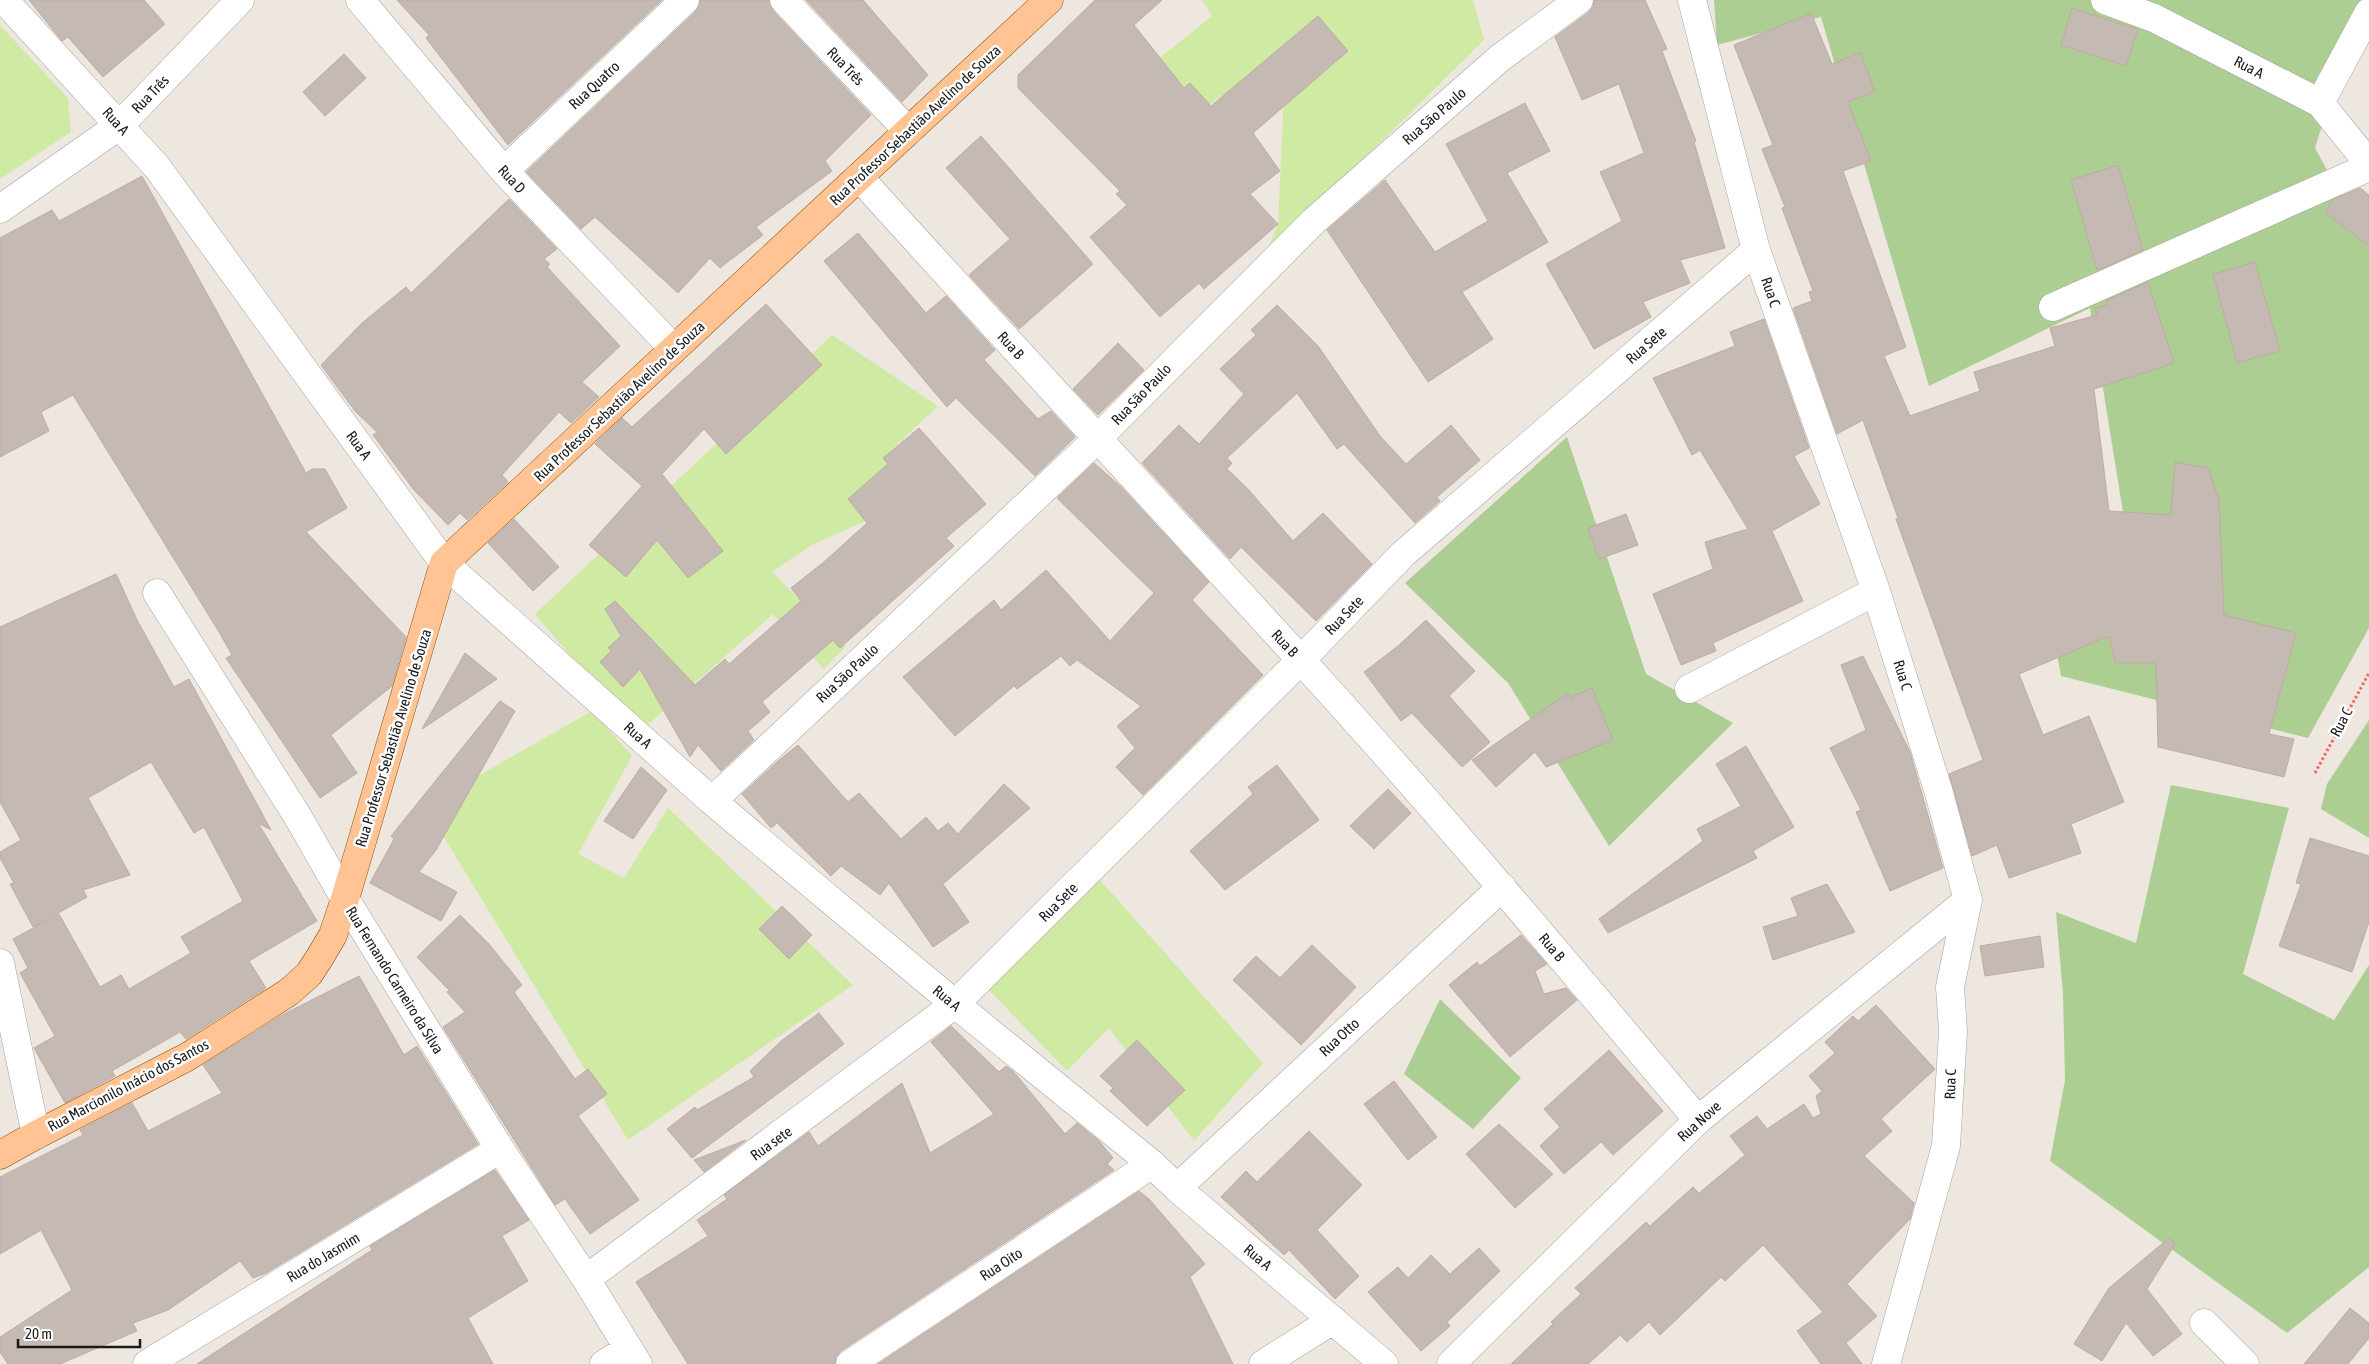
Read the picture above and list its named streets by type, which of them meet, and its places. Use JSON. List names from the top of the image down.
{
  "streets": {
    "main road": ["Rua Professor Sebastião Avelino de Souza", "Rua Marcionilo Inácio dos Santos"],
    "street": [
      "Rua Três",
      "Rua A",
      "Rua Quatro",
      "Rua São Paulo",
      "Rua D",
      "Rua C",
      "Rua B",
      "Rua Sete",
      "Rua Fernando Carneiro da Silva",
      "Rua Otto",
      "Rua Nove",
      "Rua sete",
      "Rua do Jasmim",
      "Rua Oito"
    ]
  },
  "crossings": [
    ["Rua Três", "Rua A"],
    ["Rua Três", "Rua Professor Sebastião Avelino de Souza"],
    ["Rua A", "Rua São Paulo"],
    ["Rua A", "Rua Professor Sebastião Avelino de Souza"],
    ["Rua A", "Rua Sete"],
    ["Rua A", "Rua Otto"],
    ["Rua A", "Rua sete"],
    ["Rua A", "Rua Oito"],
    ["Rua Quatro", "Rua D"],
    ["Rua São Paulo", "Rua B"],
    ["Rua Professor Sebastião Avelino de Souza", "Rua D"],
    ["Rua Professor Sebastião Avelino de Souza", "Rua B"],
    ["Rua Professor Sebastião Avelino de Souza", "Rua Fernando Carneiro da Silva"],
    ["Rua Professor Sebastião Avelino de Souza", "Rua Marcionilo Inácio dos Santos"],
    ["Rua C", "Rua Sete"],
    ["Rua C", "Rua Nove"],
    ["Rua B", "Rua Sete"],
    ["Rua B", "Rua Otto"],
    ["Rua B", "Rua Nove"],
    ["Rua Sete", "Rua sete"],
    ["Rua Fernando Carneiro da Silva", "Rua Marcionilo Inácio dos Santos"],
    ["Rua Fernando Carneiro da Silva", "Rua sete"],
    ["Rua Fernando Carneiro da Silva", "Rua do Jasmim"]
  ],
  "scale_bar": "20 m"
}
